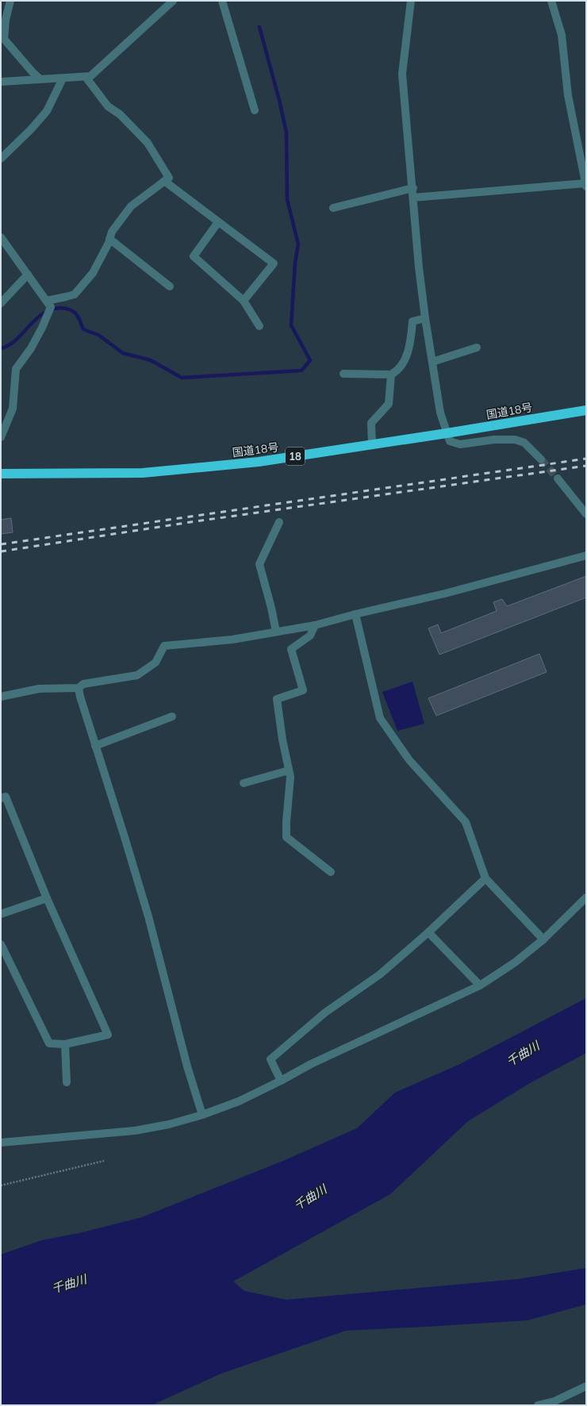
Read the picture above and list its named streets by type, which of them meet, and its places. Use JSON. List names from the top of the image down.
{
  "streets": {
    "highway": ["国道18号", "18"]
  },
  "water": ["千曲川"]
}
